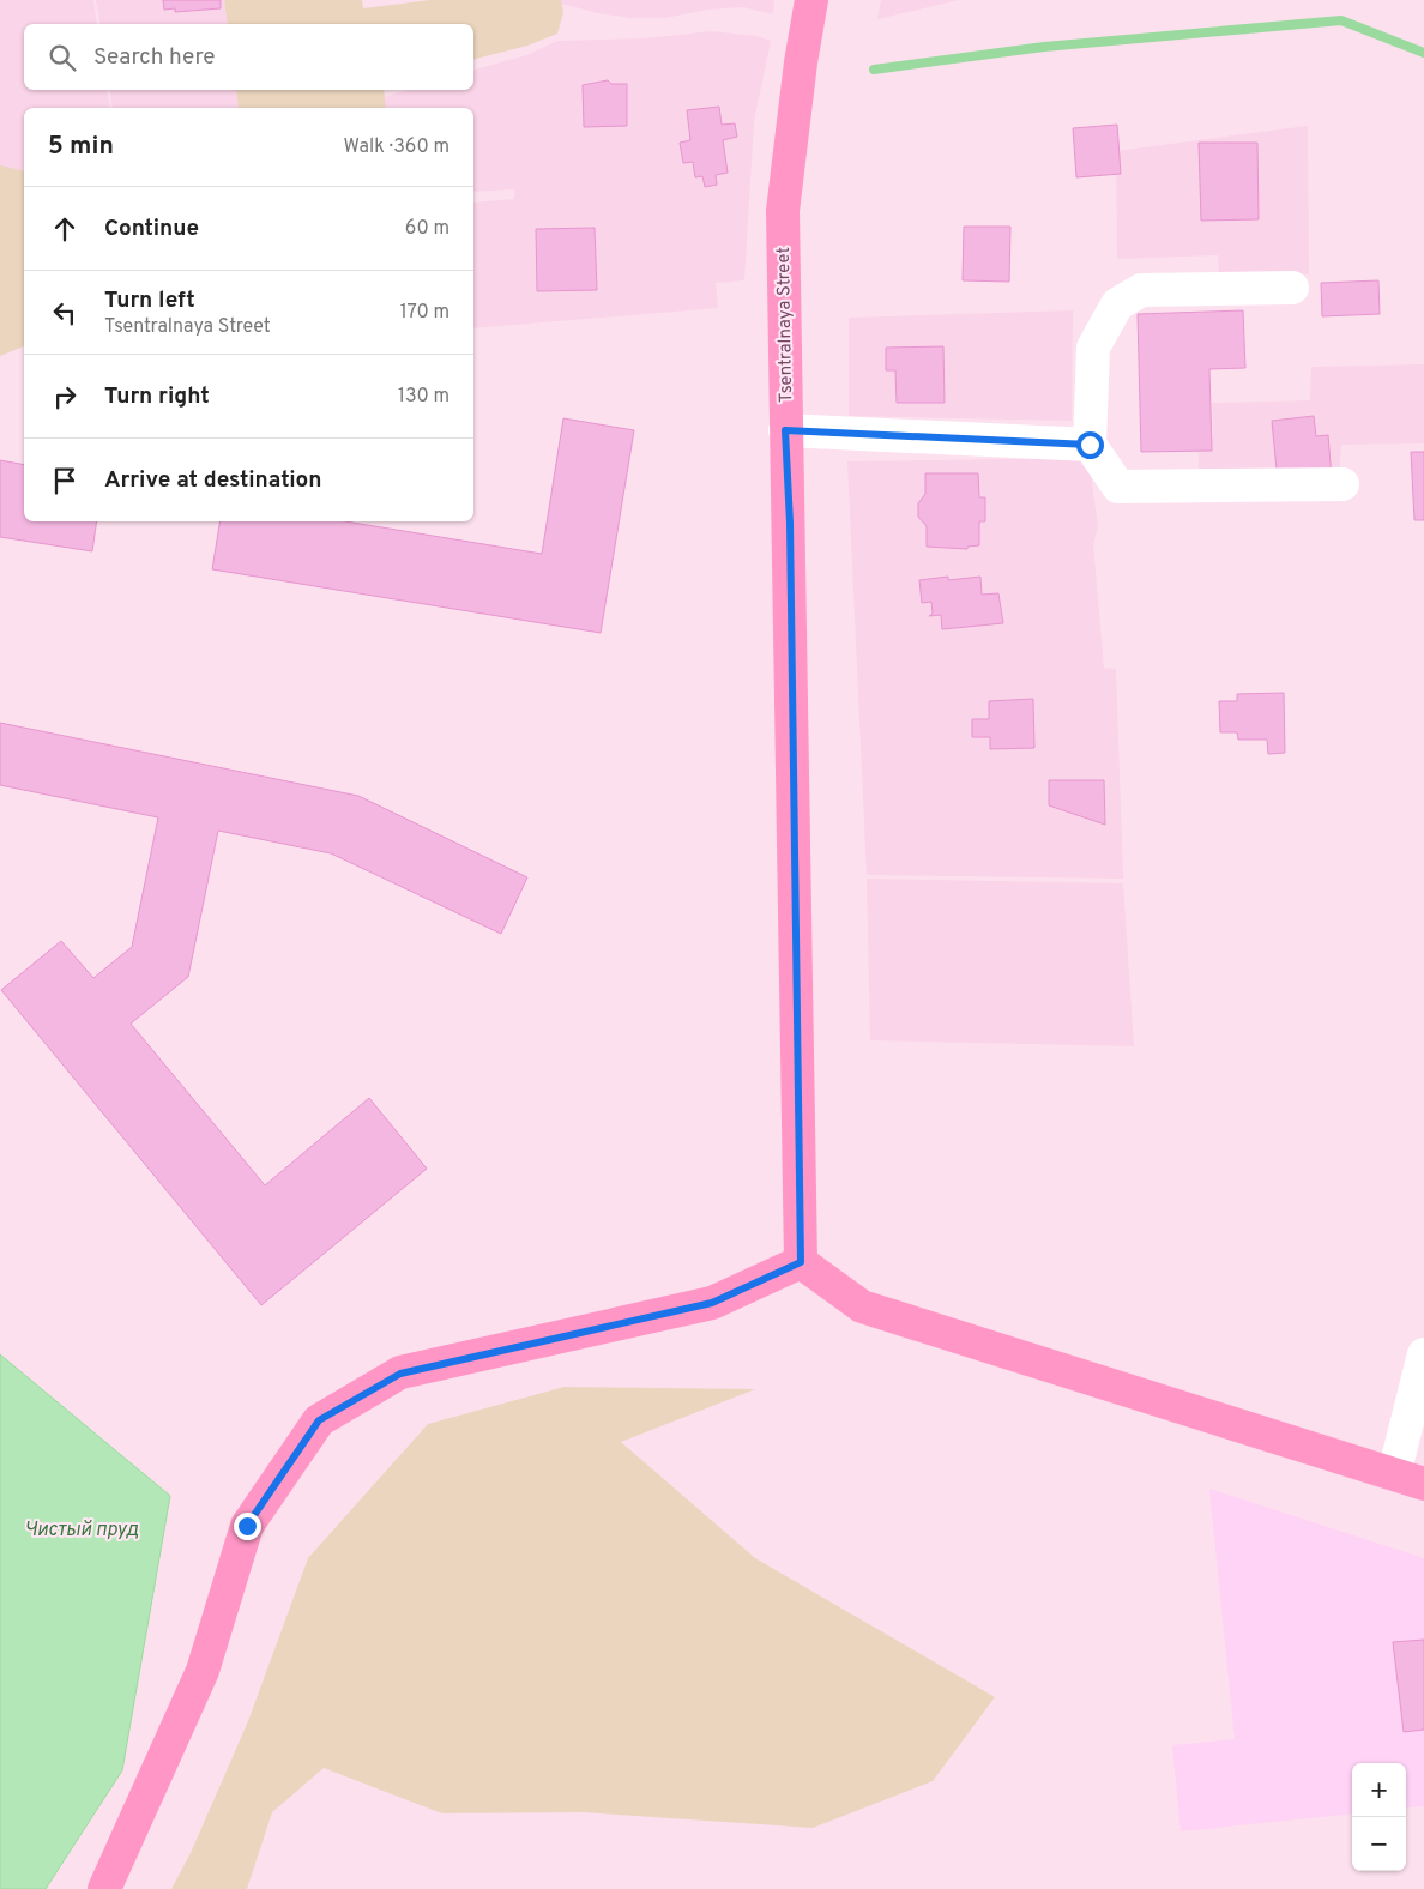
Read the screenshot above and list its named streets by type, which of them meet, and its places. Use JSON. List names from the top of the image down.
{
  "streets": {
    "main road": ["Tsentralnaya Street"]
  },
  "water": ["Чистый пруд"],
  "page": {
    "search": "Search here",
    "heading": ["5 min", "Walk · 360 m"],
    "list": [
      ["Continue", "60 m"],
      ["Turn left", "Tsentralnaya Street", "170 m"],
      ["Turn right", "130 m"],
      "Arrive at destination"
    ],
    "map_buttons": ["+", "−"]
  }
}
